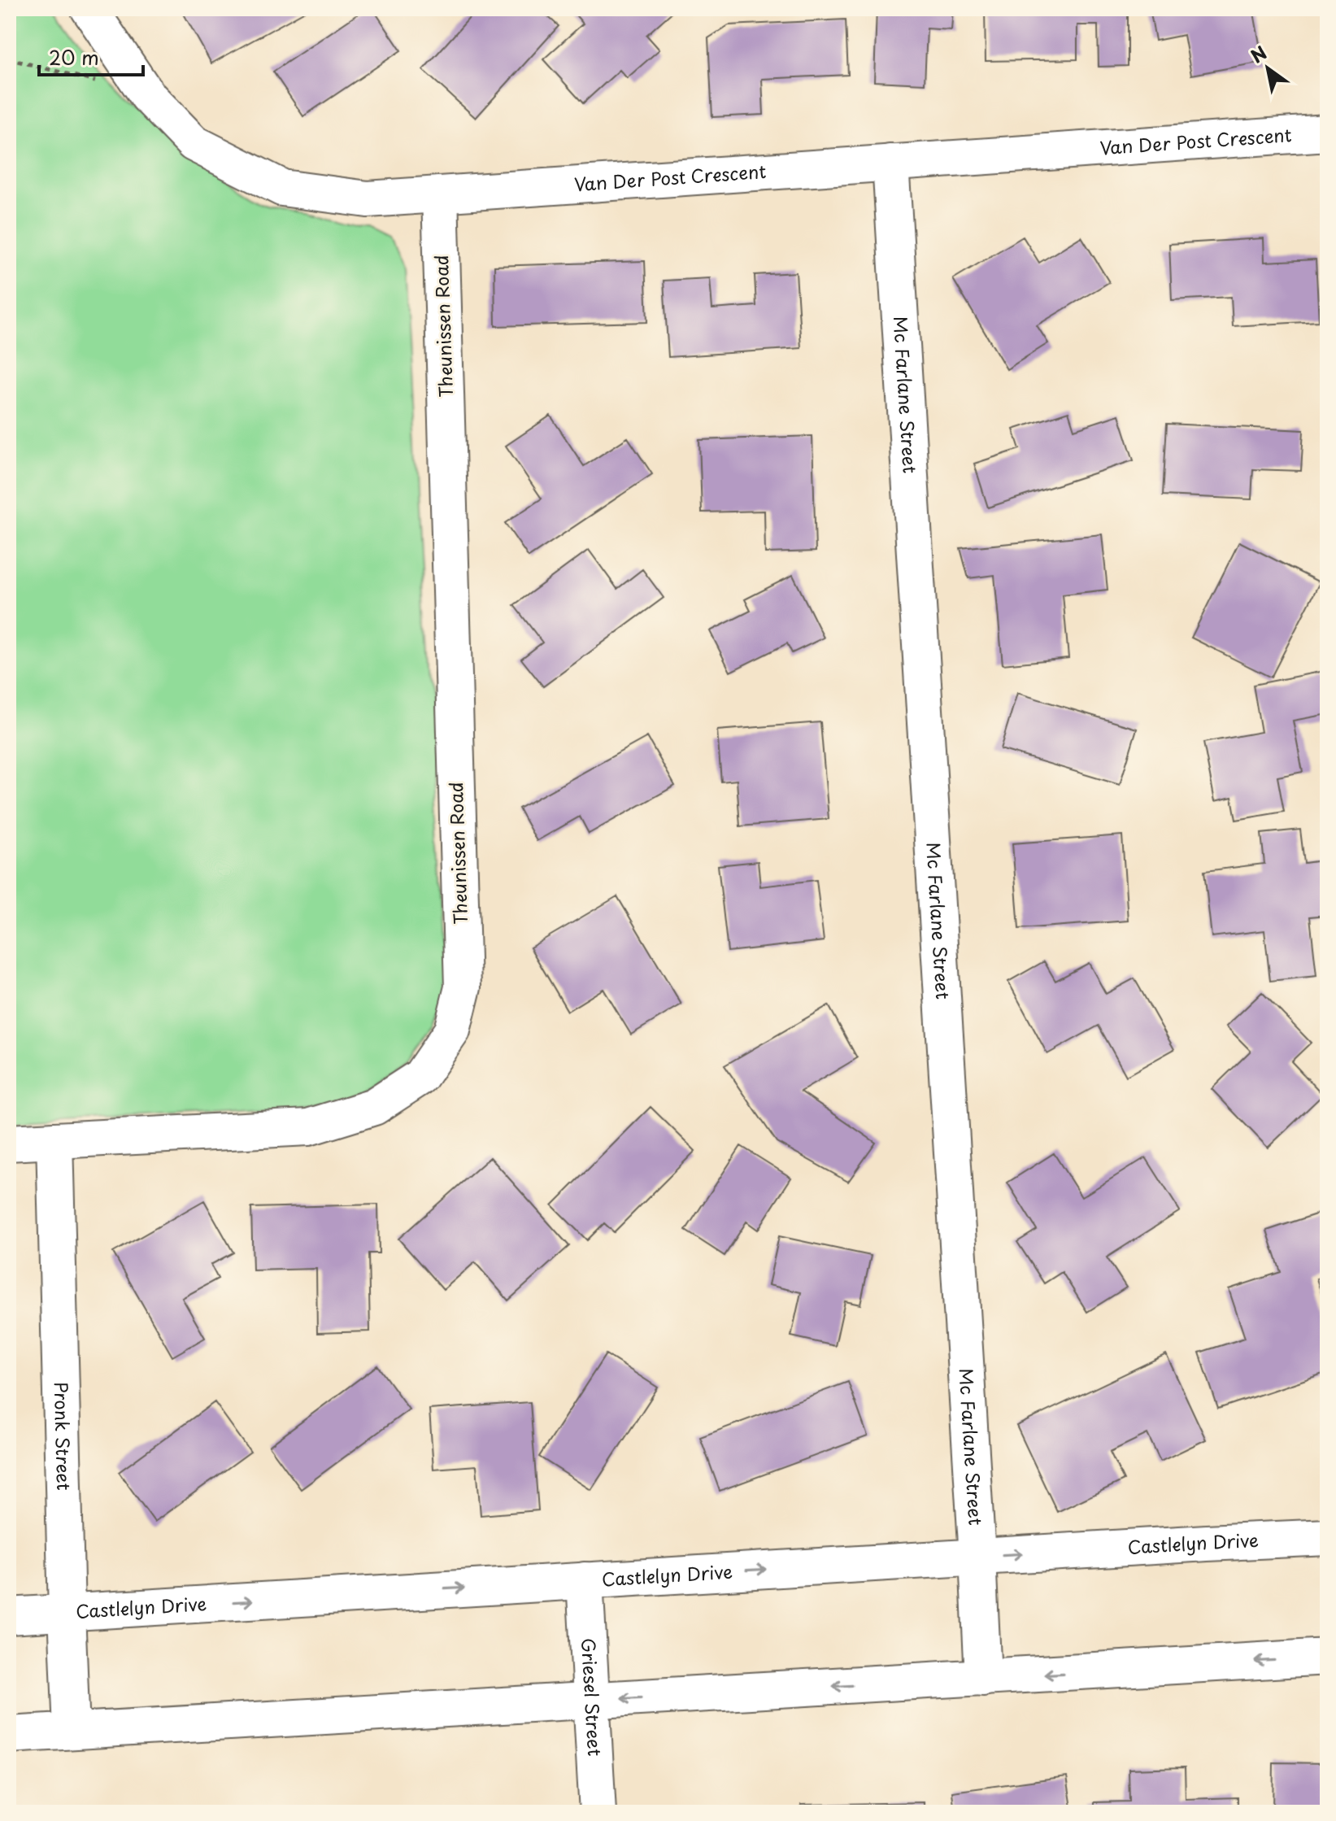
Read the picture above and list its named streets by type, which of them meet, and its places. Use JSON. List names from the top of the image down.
{
  "streets": {
    "street": [
      "Van Der Post Crescent",
      "Theunissen Road",
      "Mc Farlane Street",
      "Pronk Street",
      "Castlelyn Drive",
      "Griesel Street"
    ]
  },
  "crossings": [
    ["Van Der Post Crescent", "Theunissen Road"],
    ["Van Der Post Crescent", "Mc Farlane Street"],
    ["Theunissen Road", "Pronk Street"],
    ["Mc Farlane Street", "Castlelyn Drive"],
    ["Pronk Street", "Castlelyn Drive"],
    ["Castlelyn Drive", "Griesel Street"]
  ],
  "scale_bar": "20 m",
  "north": "top left"
}
